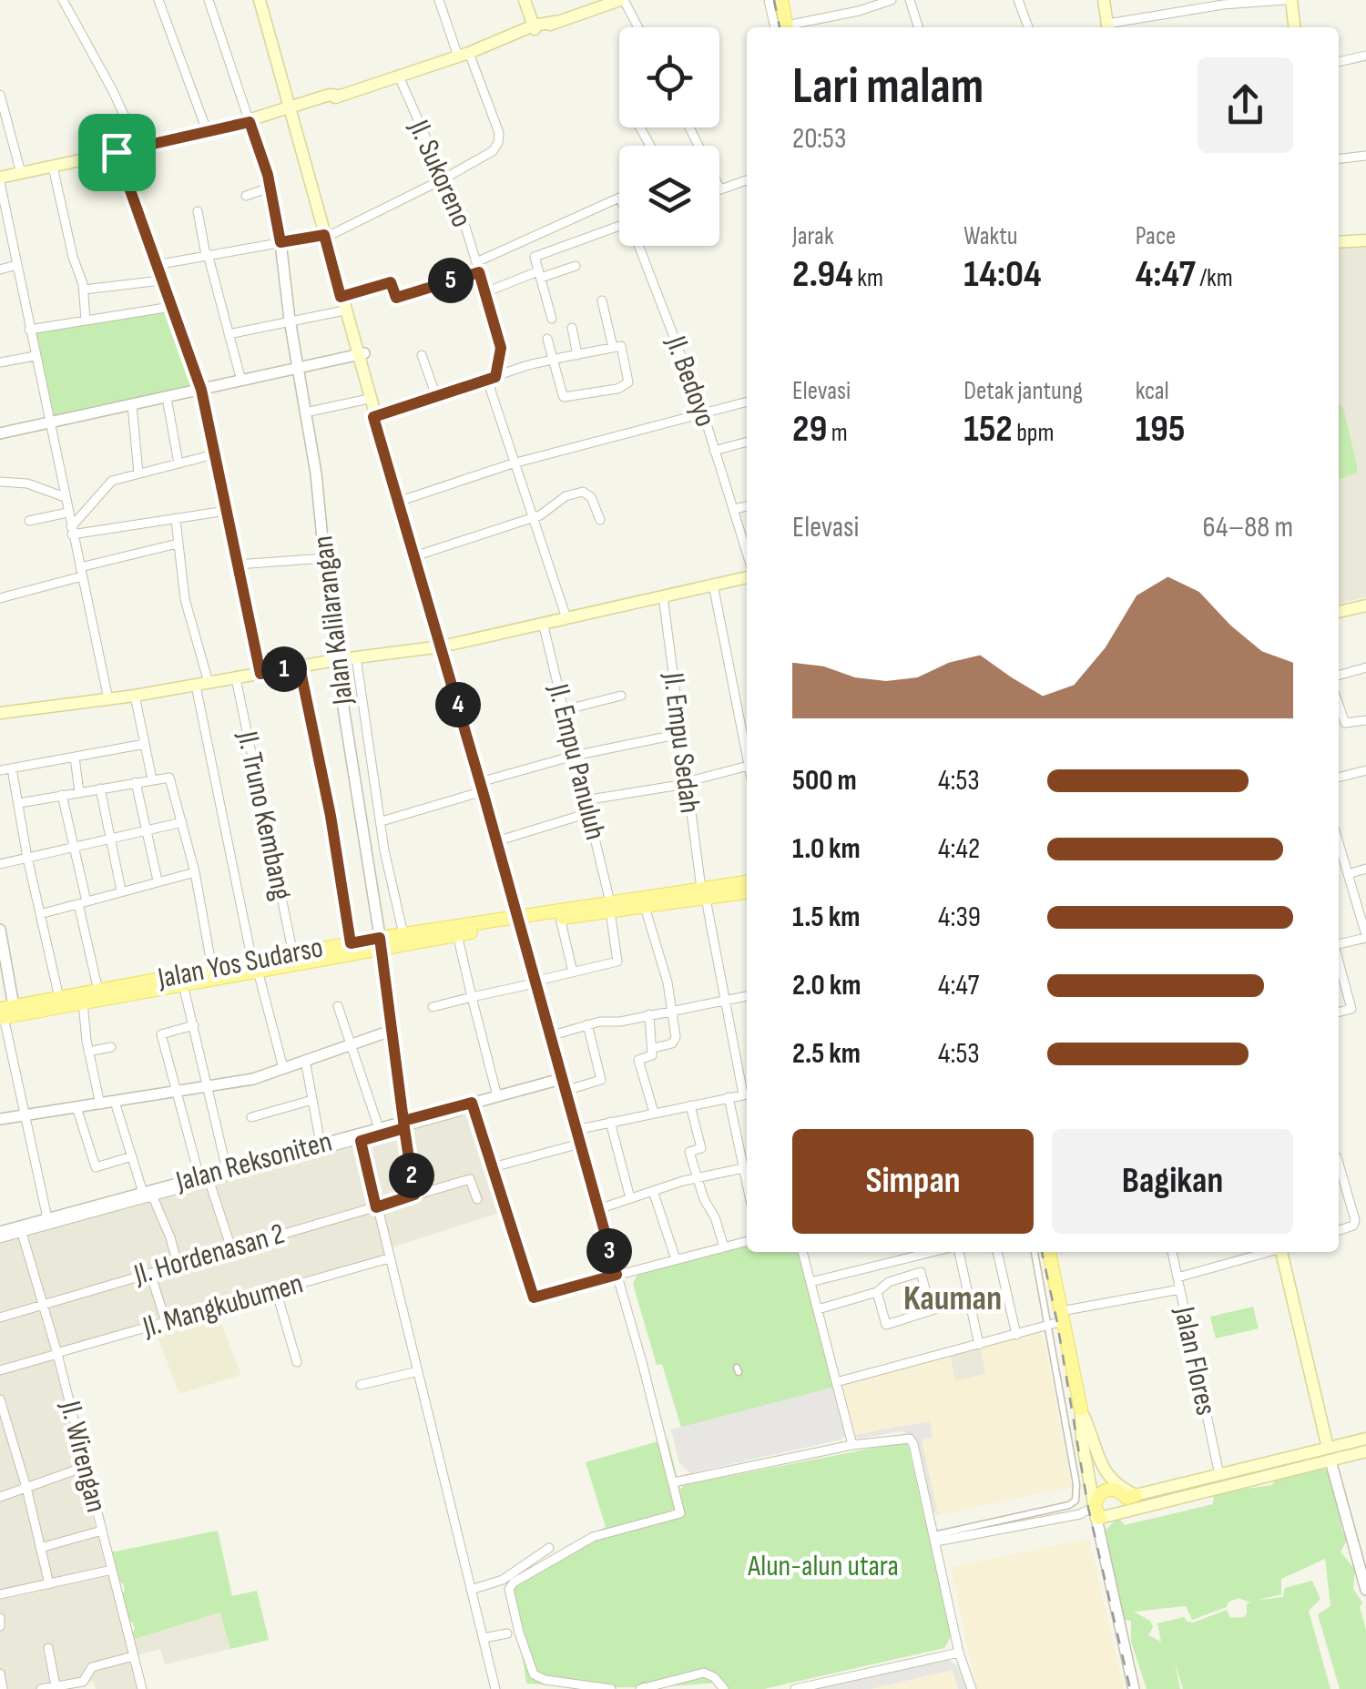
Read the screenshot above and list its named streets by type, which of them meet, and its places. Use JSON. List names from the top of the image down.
{
  "streets": {
    "main road": ["Jalan Yos Sudarso"],
    "street": [
      "Jl. Sukoreno",
      "Jl. Bedoyo",
      "Jalan Kalilarangan",
      "Jl. Empu Sedah",
      "Jl. Empu Panuluh",
      "Jl. Truno Kembang",
      "Jalan Reksoniten",
      "Jl. Hordenasan 2",
      "Jl. Mangkubumen",
      "Jalan Flores",
      "Jl. Wirengan"
    ]
  },
  "crossings": [
    ["Jalan Kalilarangan", "Jalan Yos Sudarso"],
    ["Jalan Kalilarangan", "Jalan Reksoniten"],
    ["Jl. Empu Sedah", "Jalan Yos Sudarso"],
    ["Jl. Empu Panuluh", "Jalan Yos Sudarso"],
    ["Jl. Truno Kembang", "Jalan Yos Sudarso"],
    ["Jalan Reksoniten", "Jl. Wirengan"],
    ["Jl. Hordenasan 2", "Jl. Wirengan"],
    ["Jl. Mangkubumen", "Jl. Wirengan"]
  ],
  "districts": ["Kauman"],
  "parks": ["Alun-alun utara"],
  "page": {
    "heading": ["Lari malam", "20:53"],
    "stats": [
      ["Jarak", "2.94 km"],
      ["Waktu", "14:04"],
      ["Pace", "4:47 /km"],
      ["Elevasi", "29 m"],
      ["Detak jantung", "152 bpm"],
      ["kcal", "195"]
    ],
    "pins": [
      "5",
      "1",
      "4",
      "2",
      "3"
    ],
    "chart": ["Elevasi", "64–88 m"],
    "list": [
      {
        "name": "500 m",
        "note": "4:53"
      },
      {
        "name": "1.0 km",
        "note": "4:42"
      },
      {
        "name": "1.5 km",
        "note": "4:39"
      },
      {
        "name": "2.0 km",
        "note": "4:47"
      },
      {
        "name": "2.5 km",
        "note": "4:53"
      }
    ],
    "buttons": ["Simpan", "Bagikan"]
  }
}
